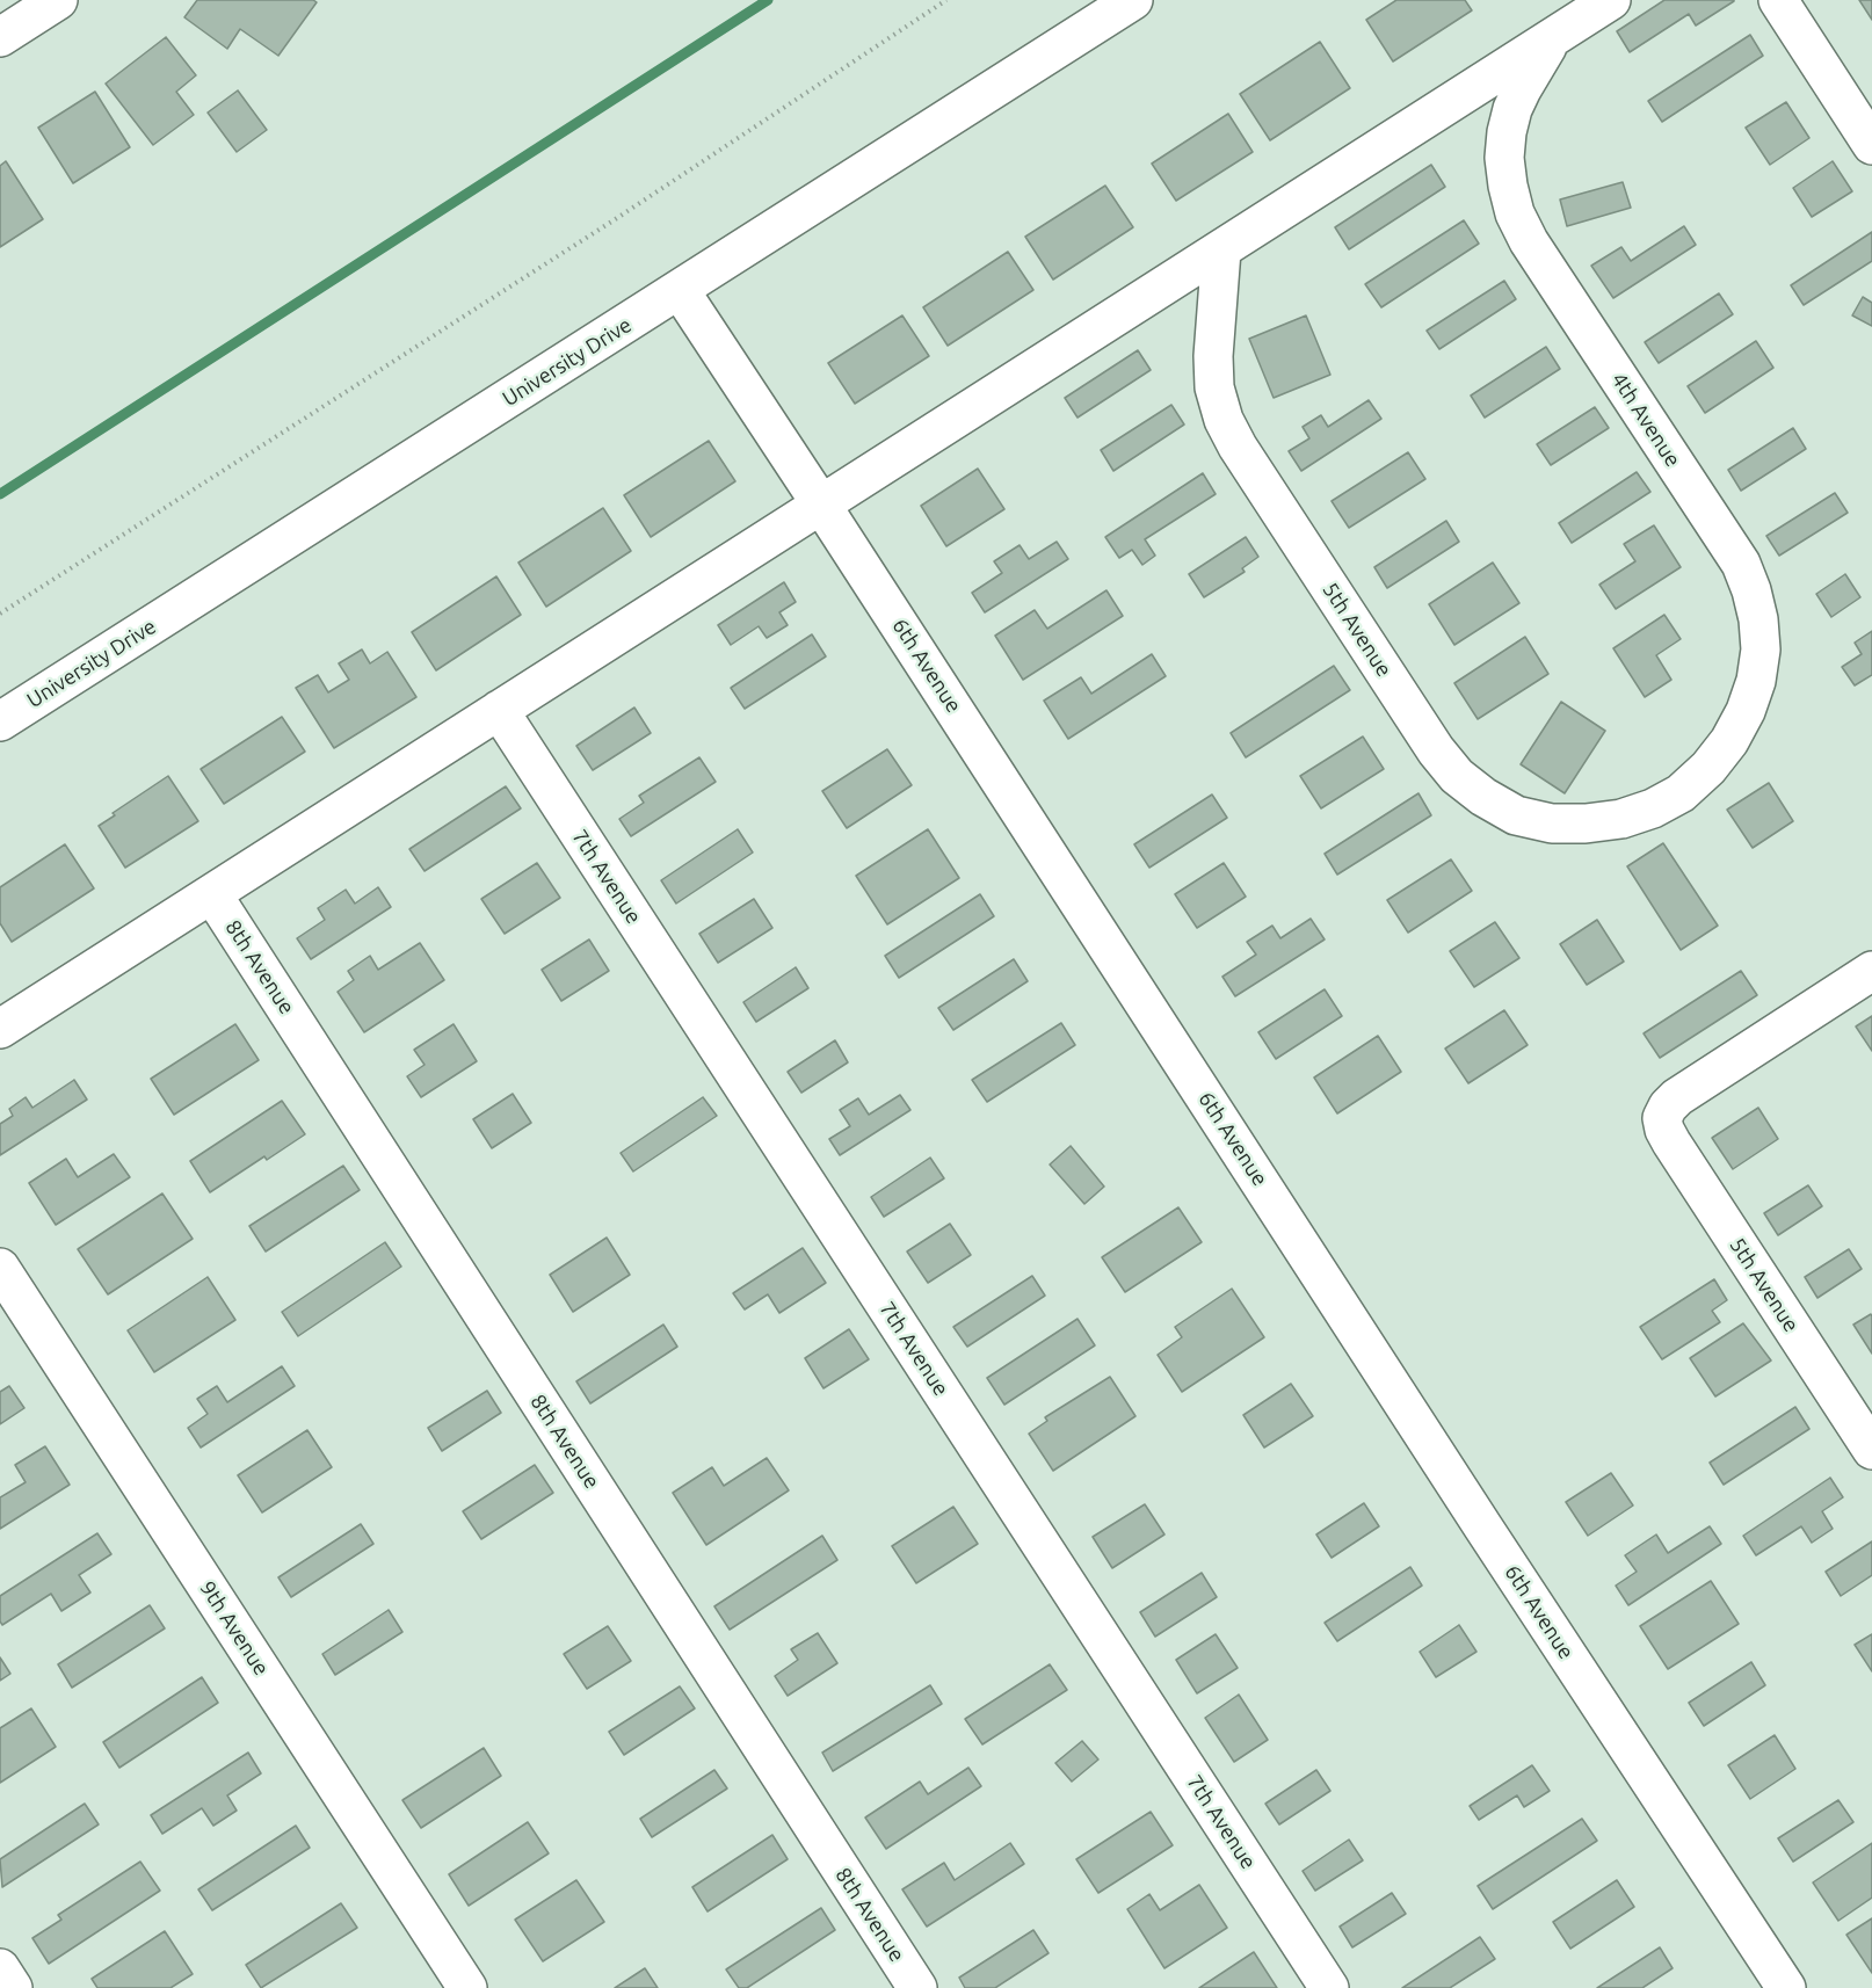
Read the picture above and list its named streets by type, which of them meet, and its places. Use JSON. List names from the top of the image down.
{
  "streets": {
    "street": [
      "University Drive",
      "4th Avenue",
      "5th Avenue",
      "6th Avenue",
      "7th Avenue",
      "8th Avenue",
      "9th Avenue"
    ]
  },
  "crossings": [
    ["University Drive", "6th Avenue"],
    ["4th Avenue", "5th Avenue"]
  ]
}
